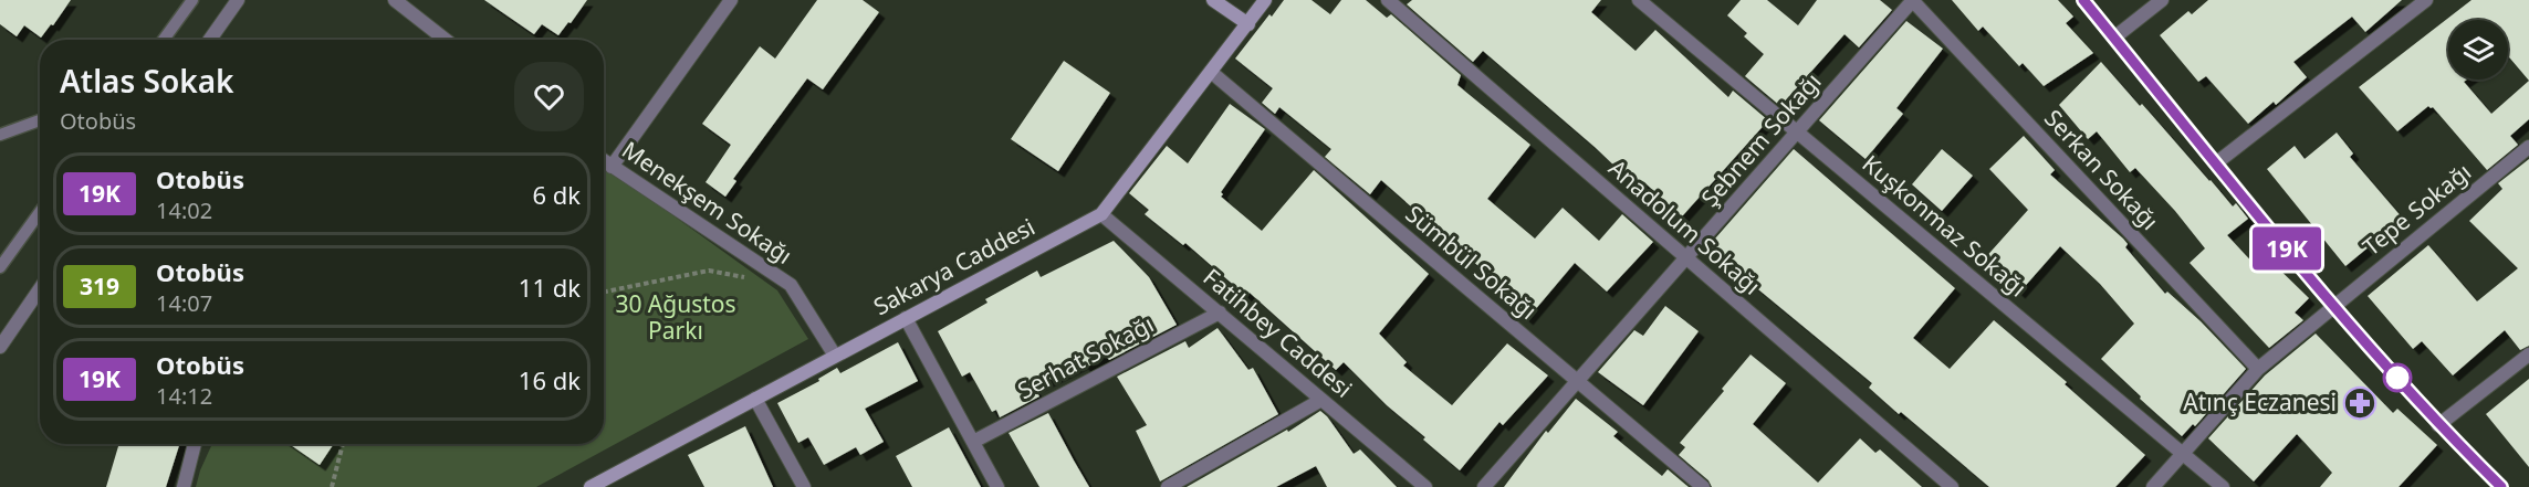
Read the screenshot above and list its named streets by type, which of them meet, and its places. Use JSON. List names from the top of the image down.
{
  "streets": {
    "street": [
      "Şebnem Sokağı",
      "Serkan Sokağı",
      "Menekşem Sokağı",
      "Tepe Sokağı",
      "Kuşkonmaz Sokağı",
      "Anadolum Sokağı",
      "Sümbül Sokağı",
      "Sakarya Caddesi",
      "Fatihbey Caddesi",
      "Serhat Sokağı"
    ]
  },
  "crossings": [
    ["Şebnem Sokağı", "Serkan Sokağı"],
    ["Şebnem Sokağı", "Kuşkonmaz Sokağı"],
    ["Şebnem Sokağı", "Anadolum Sokağı"],
    ["Şebnem Sokağı", "Sümbül Sokağı"],
    ["Serkan Sokağı", "Tepe Sokağı"],
    ["Menekşem Sokağı", "Sakarya Caddesi"],
    ["Tepe Sokağı", "Kuşkonmaz Sokağı"],
    ["Sümbül Sokağı", "Sakarya Caddesi"],
    ["Sakarya Caddesi", "Fatihbey Caddesi"],
    ["Fatihbey Caddesi", "Serhat Sokağı"]
  ],
  "parks": ["30 Ağustos Parkı"],
  "places": {
    "pharmacy": ["Atınç Eczanesi"]
  },
  "lines": ["bus line 19K"],
  "page": {
    "on_map": "19K",
    "heading": ["Atlas Sokak", "Otobüs"],
    "list": [
      {
        "mark": "19K",
        "name": "Otobüs",
        "note": "14:02",
        "value": "6 dk"
      },
      {
        "mark": "319",
        "name": "Otobüs",
        "note": "14:07",
        "value": "11 dk"
      },
      {
        "mark": "19K",
        "name": "Otobüs",
        "note": "14:12",
        "value": "16 dk"
      }
    ]
  }
}
